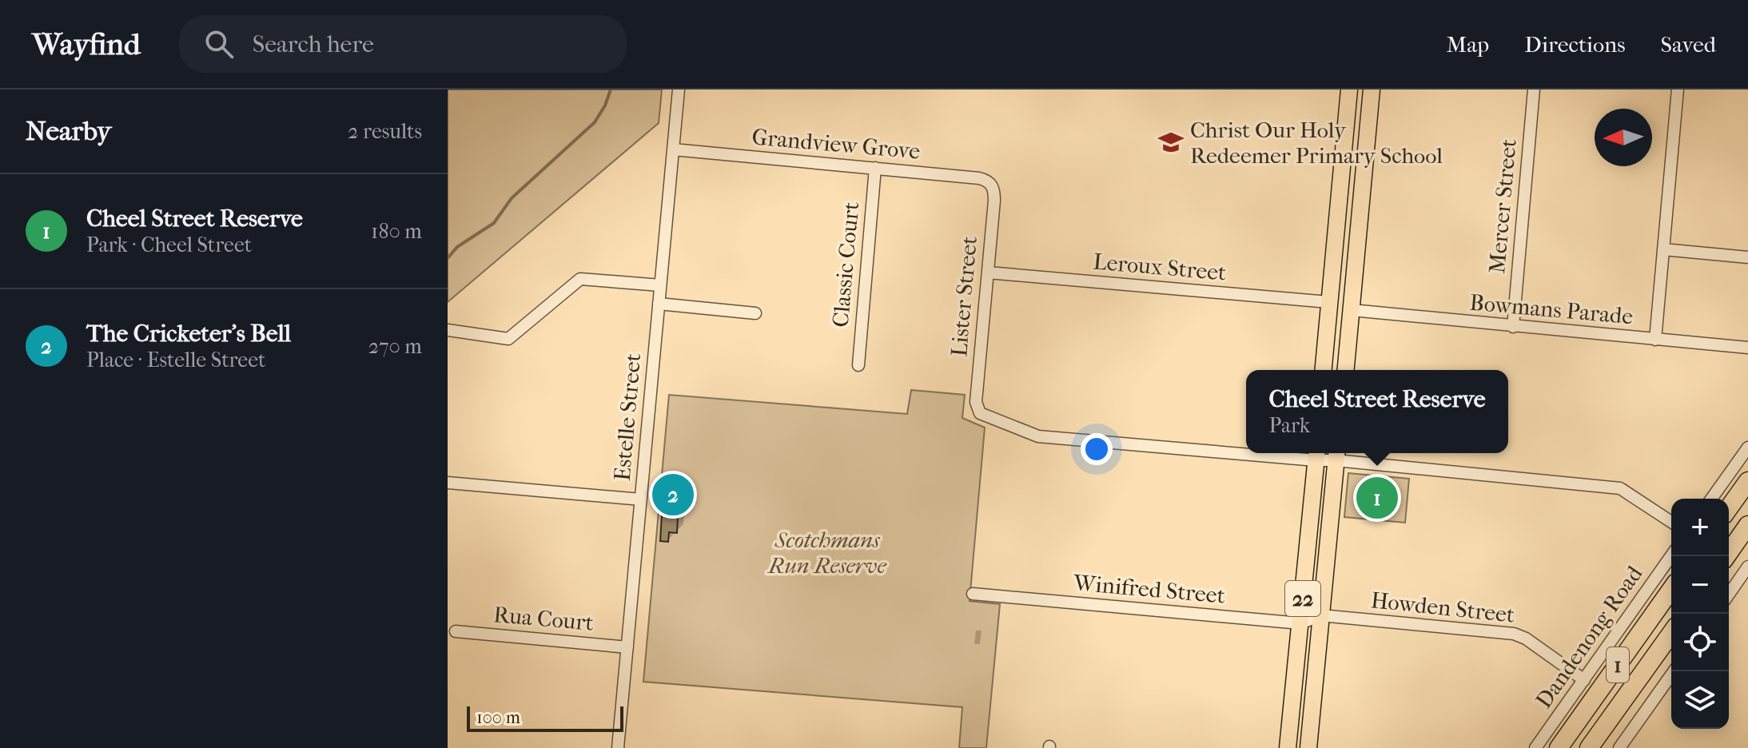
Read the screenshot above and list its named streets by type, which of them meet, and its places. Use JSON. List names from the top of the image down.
{
  "streets": {
    "highway": ["1"],
    "main road": ["22"],
    "street": [
      "Grandview Grove",
      "Mercer Street",
      "Classic Court",
      "Leroux Street",
      "Lister Street",
      "Bowmans Parade",
      "Estelle Street",
      "Winifred Street",
      "Howden Street",
      "Rua Court",
      "Dandenong Road"
    ]
  },
  "crossings": [
    ["Grandview Grove", "Classic Court"],
    ["Grandview Grove", "Lister Street"],
    ["Grandview Grove", "Estelle Street"],
    ["Mercer Street", "Bowmans Parade"],
    ["Leroux Street", "Lister Street"],
    ["Lister Street", "22"],
    ["Estelle Street", "Rua Court"],
    ["Winifred Street", "22"],
    ["Winifred Street", "Howden Street"],
    ["22", "Howden Street"],
    ["Howden Street", "Dandenong Road"]
  ],
  "parks": ["Scotchmans Run Reserve"],
  "places": {
    "school or university": ["Christ Our Holy Redeemer Primary School"]
  },
  "scale_bar": "100 m",
  "north": "left",
  "page": {
    "header": "Wayfind",
    "search": "Search here",
    "nav": ["Map", "Directions", "Saved"],
    "heading": ["Nearby", "2 results"],
    "list": [
      {
        "mark": "1",
        "name": "Cheel Street Reserve",
        "note": "Park · Cheel Street",
        "value": "180 m"
      },
      {
        "mark": "2",
        "name": "The Cricketer's Bell",
        "note": "Place · Estelle Street",
        "value": "270 m"
      }
    ],
    "popup": ["Cheel Street Reserve", "Park"],
    "pins": ["2", "1"],
    "map_buttons": ["+", "−"],
    "scale": "100 m"
  }
}
